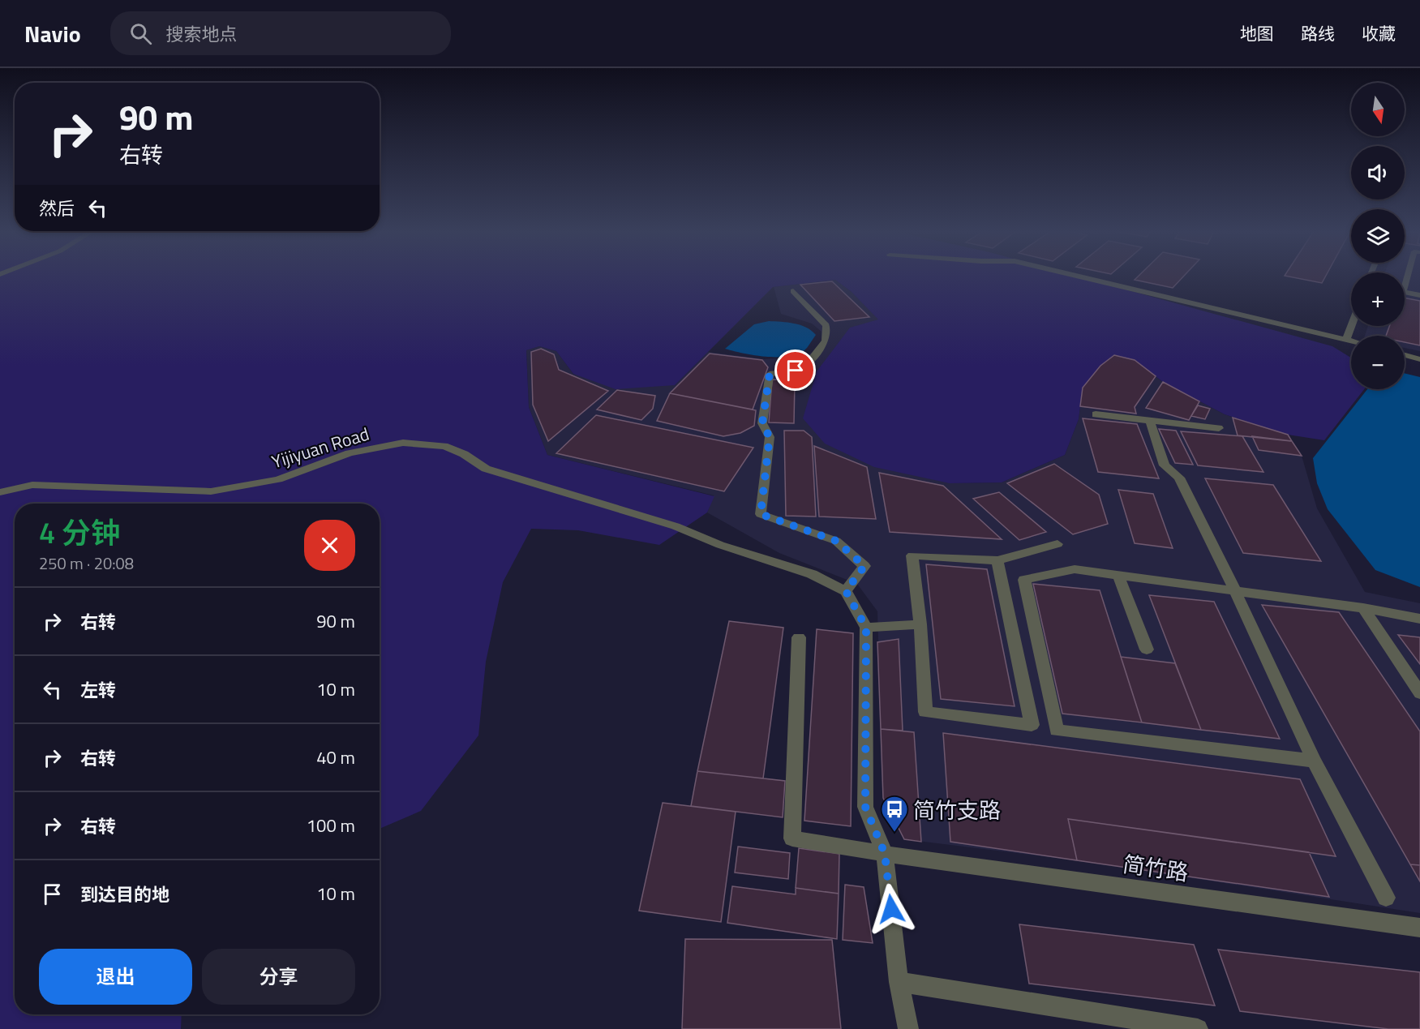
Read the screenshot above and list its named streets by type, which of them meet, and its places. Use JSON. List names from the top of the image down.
{
  "streets": {
    "street": ["Yijiyuan Road", "简竹路"]
  },
  "places": {
    "bus stop": ["简竹支路"]
  },
  "north": "bottom",
  "page": {
    "header": "Navio",
    "search": "搜索地点",
    "nav": ["地图", "路线", "收藏"],
    "map_buttons": ["+", "−"],
    "turn": ["90 m", "右转"],
    "then": "然后",
    "heading": ["4 分钟", "250 m · 20:08"],
    "list": [
      {
        "name": "右转",
        "value": "90 m"
      },
      {
        "name": "左转",
        "value": "10 m"
      },
      {
        "name": "右转",
        "value": "40 m"
      },
      {
        "name": "右转",
        "value": "100 m"
      },
      {
        "name": "到达目的地",
        "value": "10 m"
      }
    ],
    "buttons": ["退出", "分享"]
  }
}
